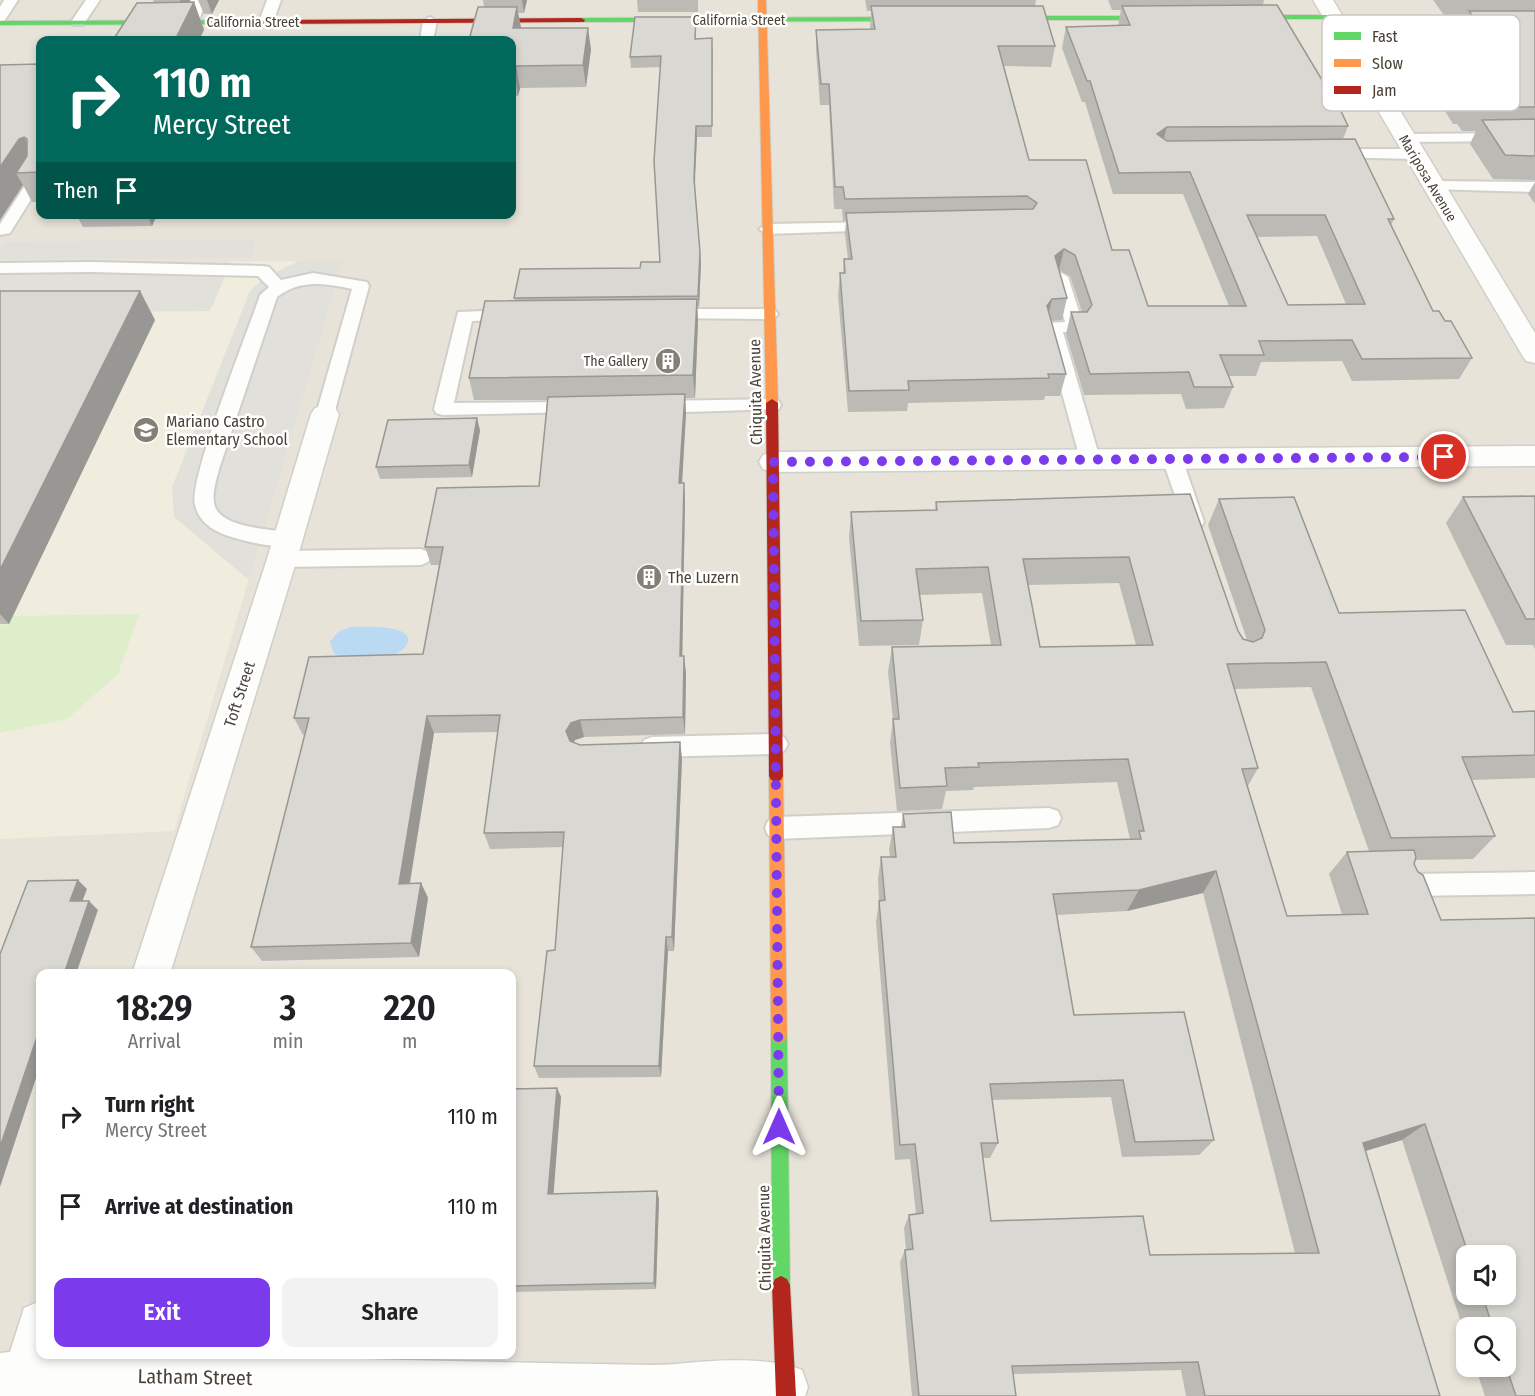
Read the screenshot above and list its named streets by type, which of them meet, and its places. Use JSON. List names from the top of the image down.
{
  "streets": {
    "main road": ["California Street", "Chiquita Avenue"],
    "street": ["Mariposa Avenue", "Toft Street", "Latham Street"]
  },
  "crossings": [
    ["California Street", "Chiquita Avenue"],
    ["Chiquita Avenue", "Latham Street"]
  ],
  "places": {
    "building": ["The Gallery", "The Luzern"],
    "school or university": ["Mariano Castro Elementary School"]
  },
  "legend": ["Fast", "Slow", "Jam"],
  "page": {
    "turn": ["110 m", "Mercy Street"],
    "then": "Then",
    "eta": [
      "18:29",
      "Arrival",
      "3",
      "min",
      "220",
      "m"
    ],
    "list": [
      {
        "name": "Turn right",
        "note": "Mercy Street",
        "value": "110 m"
      },
      {
        "name": "Arrive at destination",
        "value": "110 m"
      }
    ],
    "buttons": ["Exit", "Share"]
  }
}
